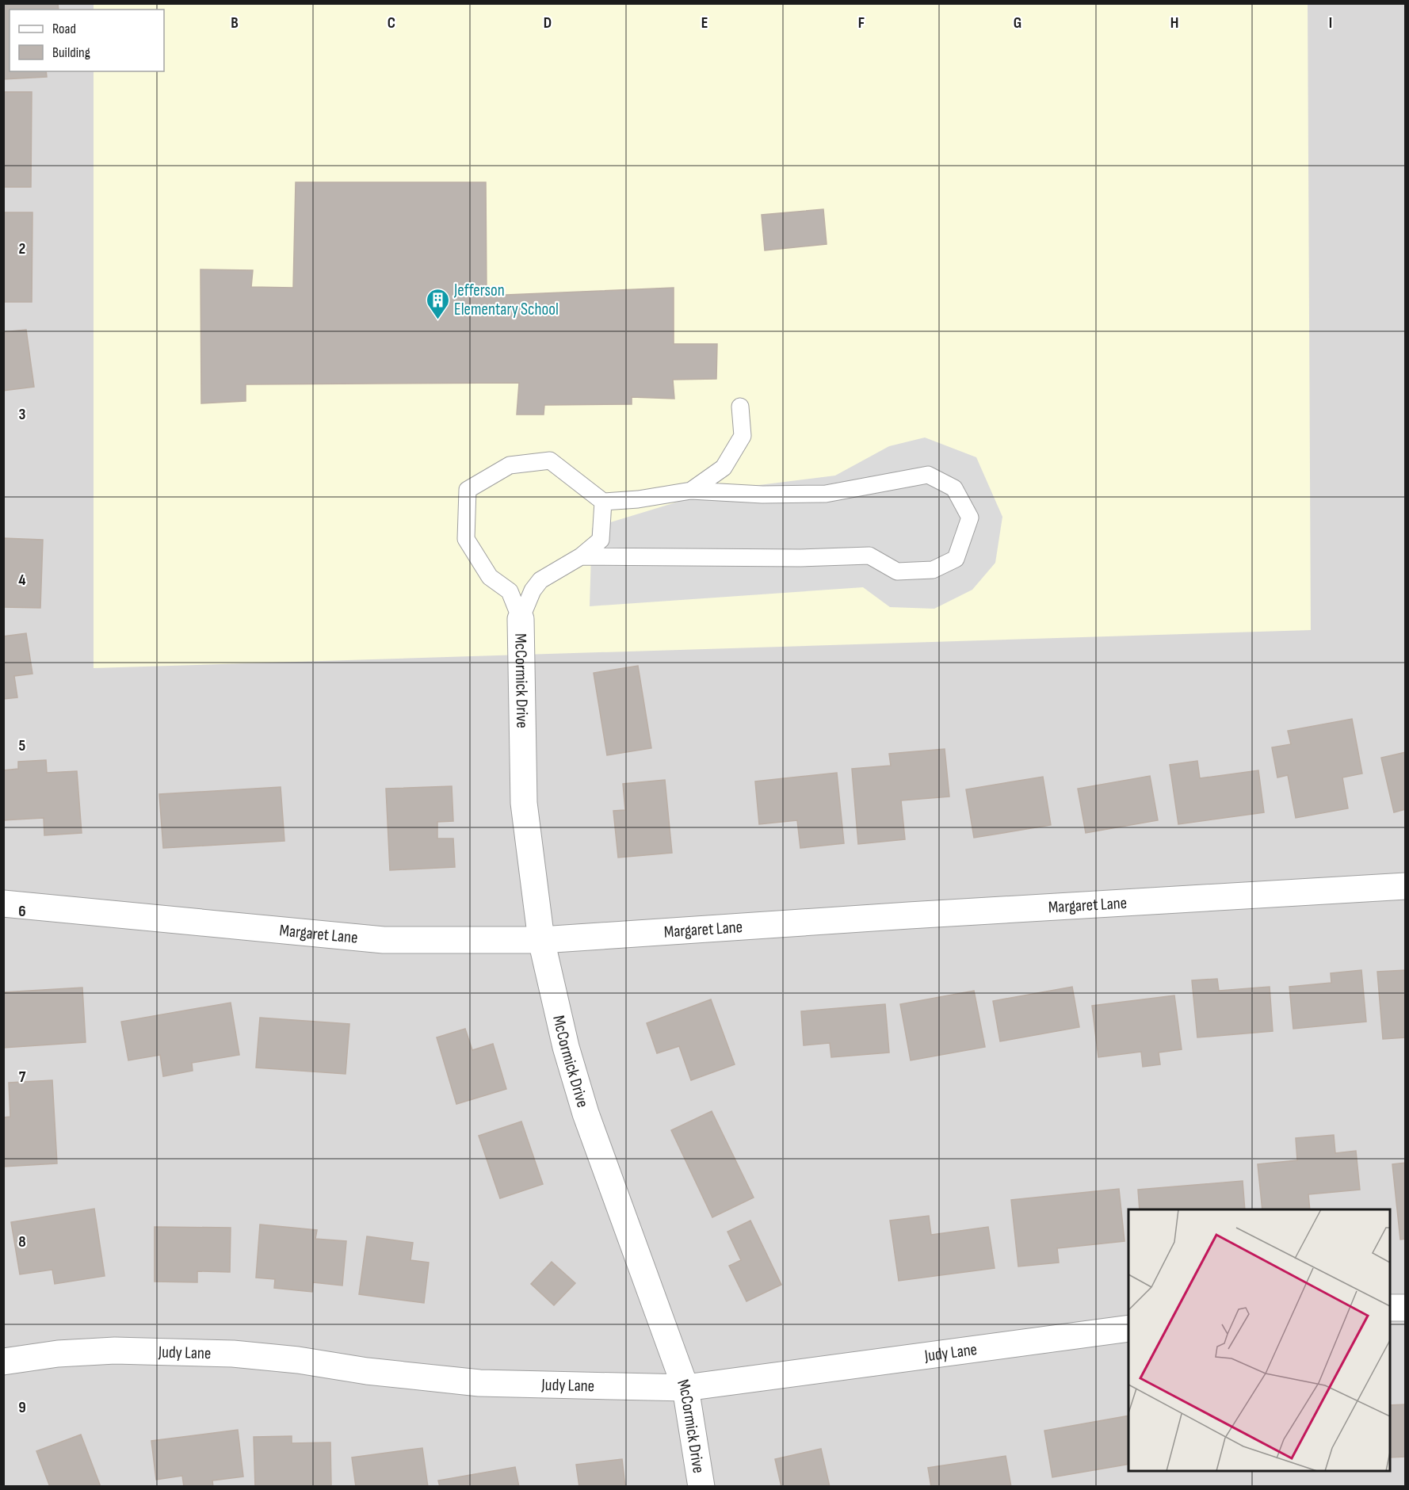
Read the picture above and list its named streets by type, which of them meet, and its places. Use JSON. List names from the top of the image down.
{
  "streets": {
    "street": ["McCormick Drive", "Margaret Lane", "Judy Lane"]
  },
  "crossings": [
    ["McCormick Drive", "Margaret Lane"],
    ["McCormick Drive", "Judy Lane"]
  ],
  "places": {
    "building": ["Jefferson Elementary School"]
  },
  "legend": ["Road", "Building"],
  "grid": {
    "columns": [
      "B",
      "C",
      "D",
      "E",
      "F",
      "G",
      "H",
      "I"
    ],
    "rows": [
      "2",
      "3",
      "4",
      "5",
      "6",
      "7",
      "8",
      "9"
    ]
  }
}
